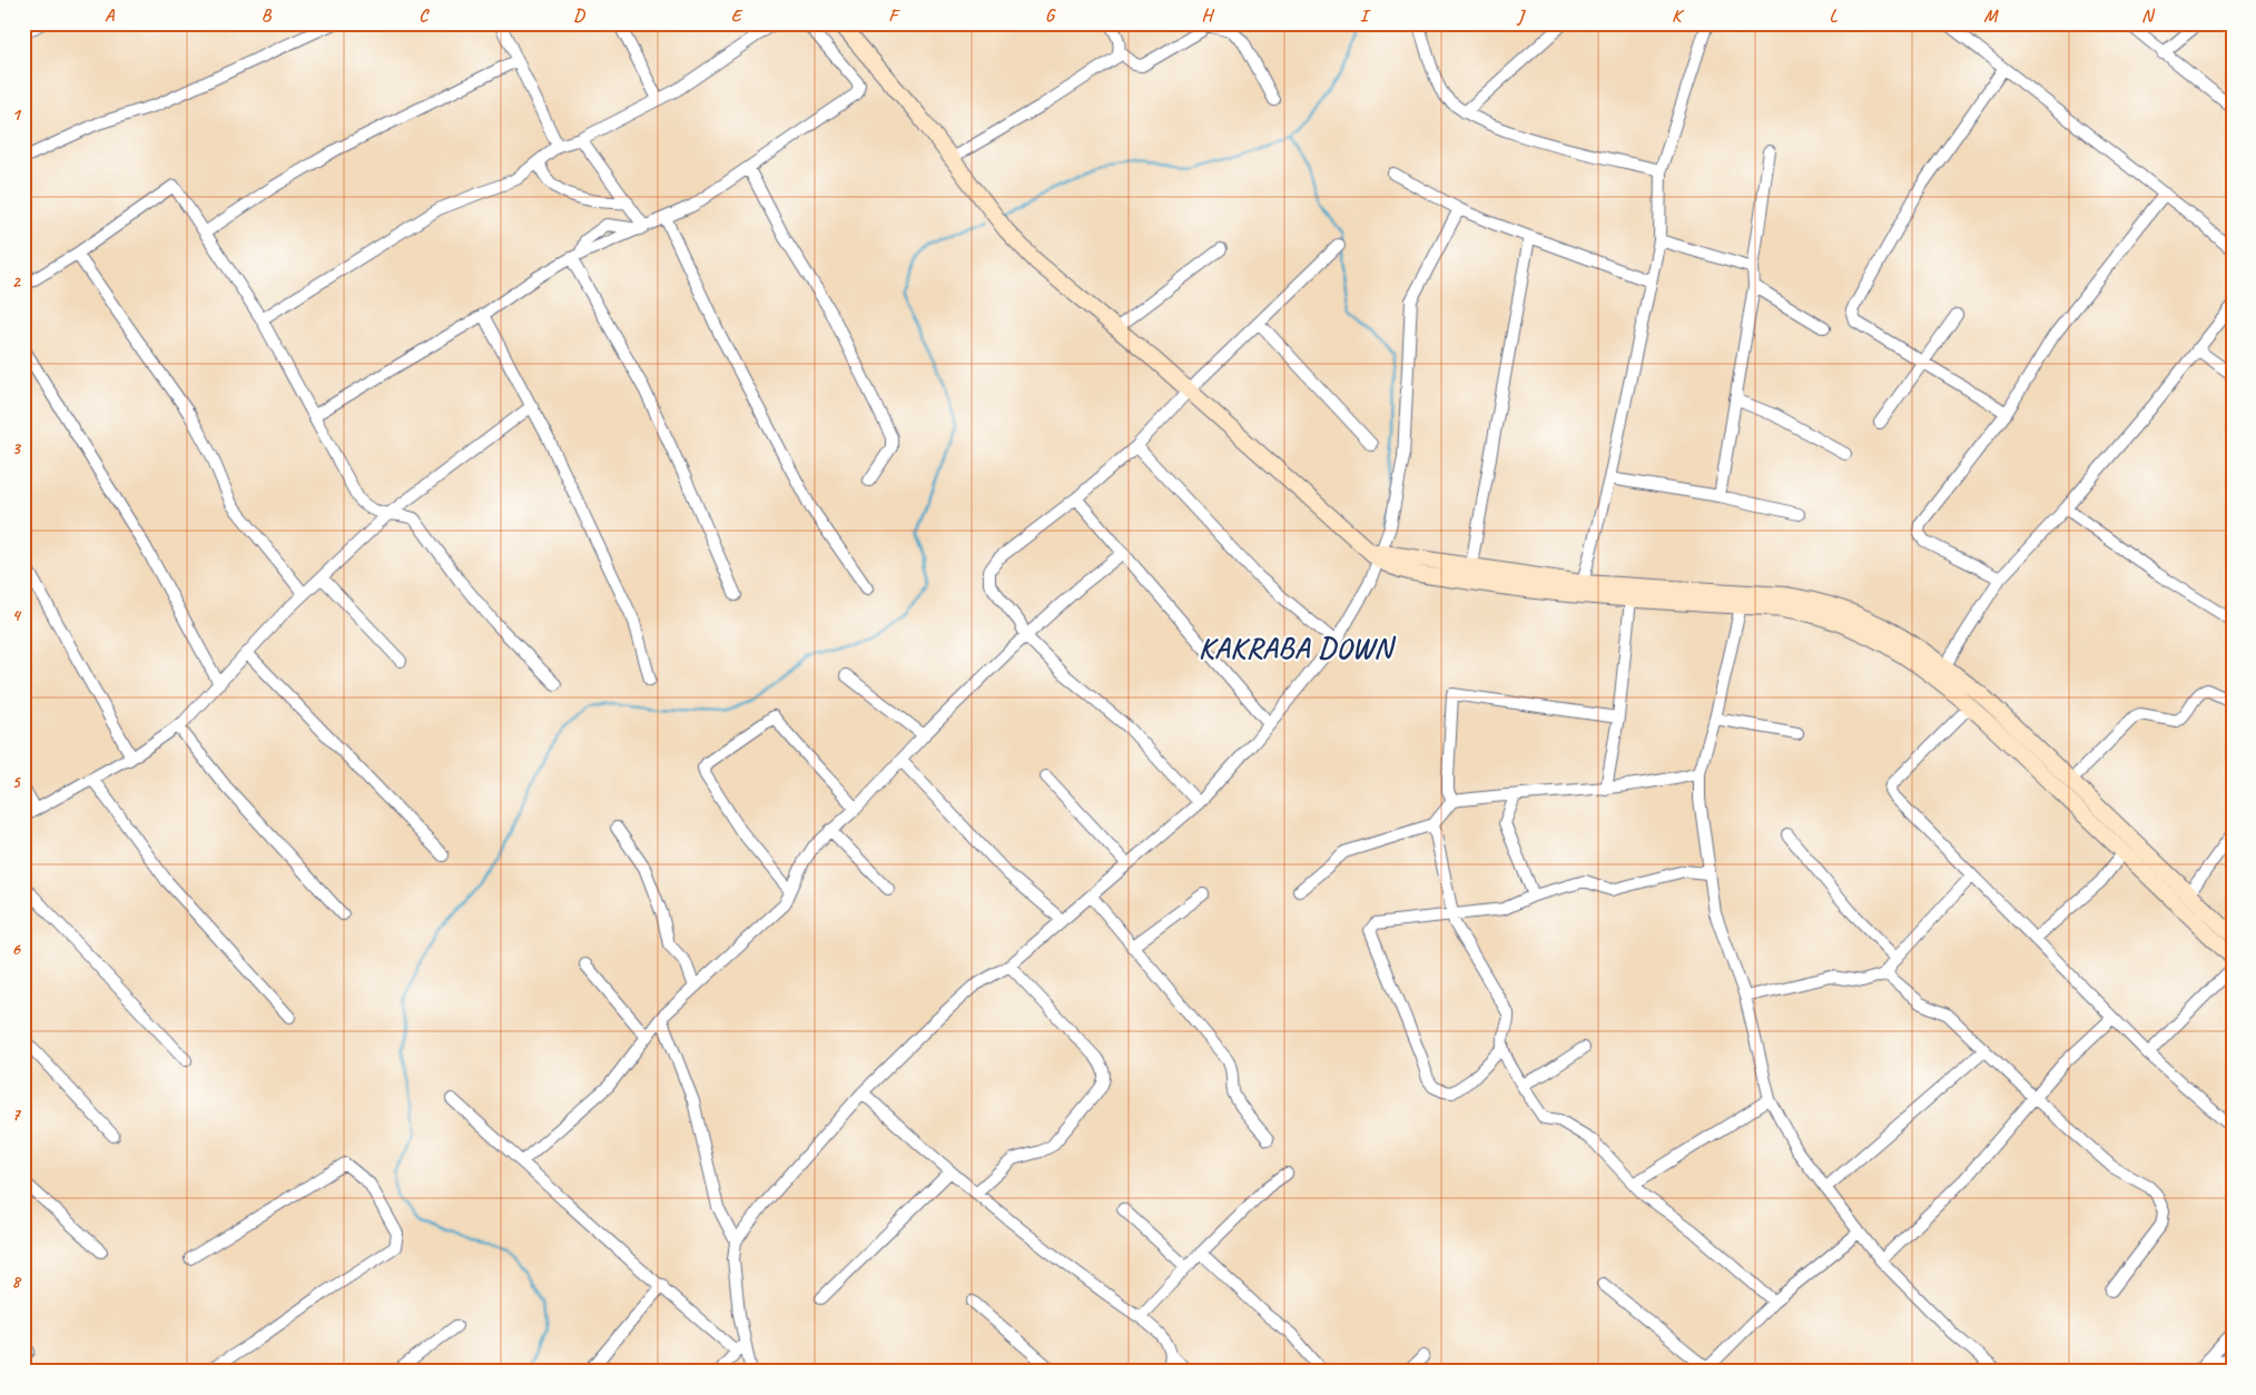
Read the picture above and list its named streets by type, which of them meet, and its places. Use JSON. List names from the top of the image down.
{
  "districts": ["KAKRABA DOWN"],
  "grid": {
    "columns": [
      "A",
      "B",
      "C",
      "D",
      "E",
      "F",
      "G",
      "H",
      "I",
      "J",
      "K",
      "L",
      "M",
      "N"
    ],
    "rows": [
      "1",
      "2",
      "3",
      "4",
      "5",
      "6",
      "7",
      "8"
    ]
  }
}
